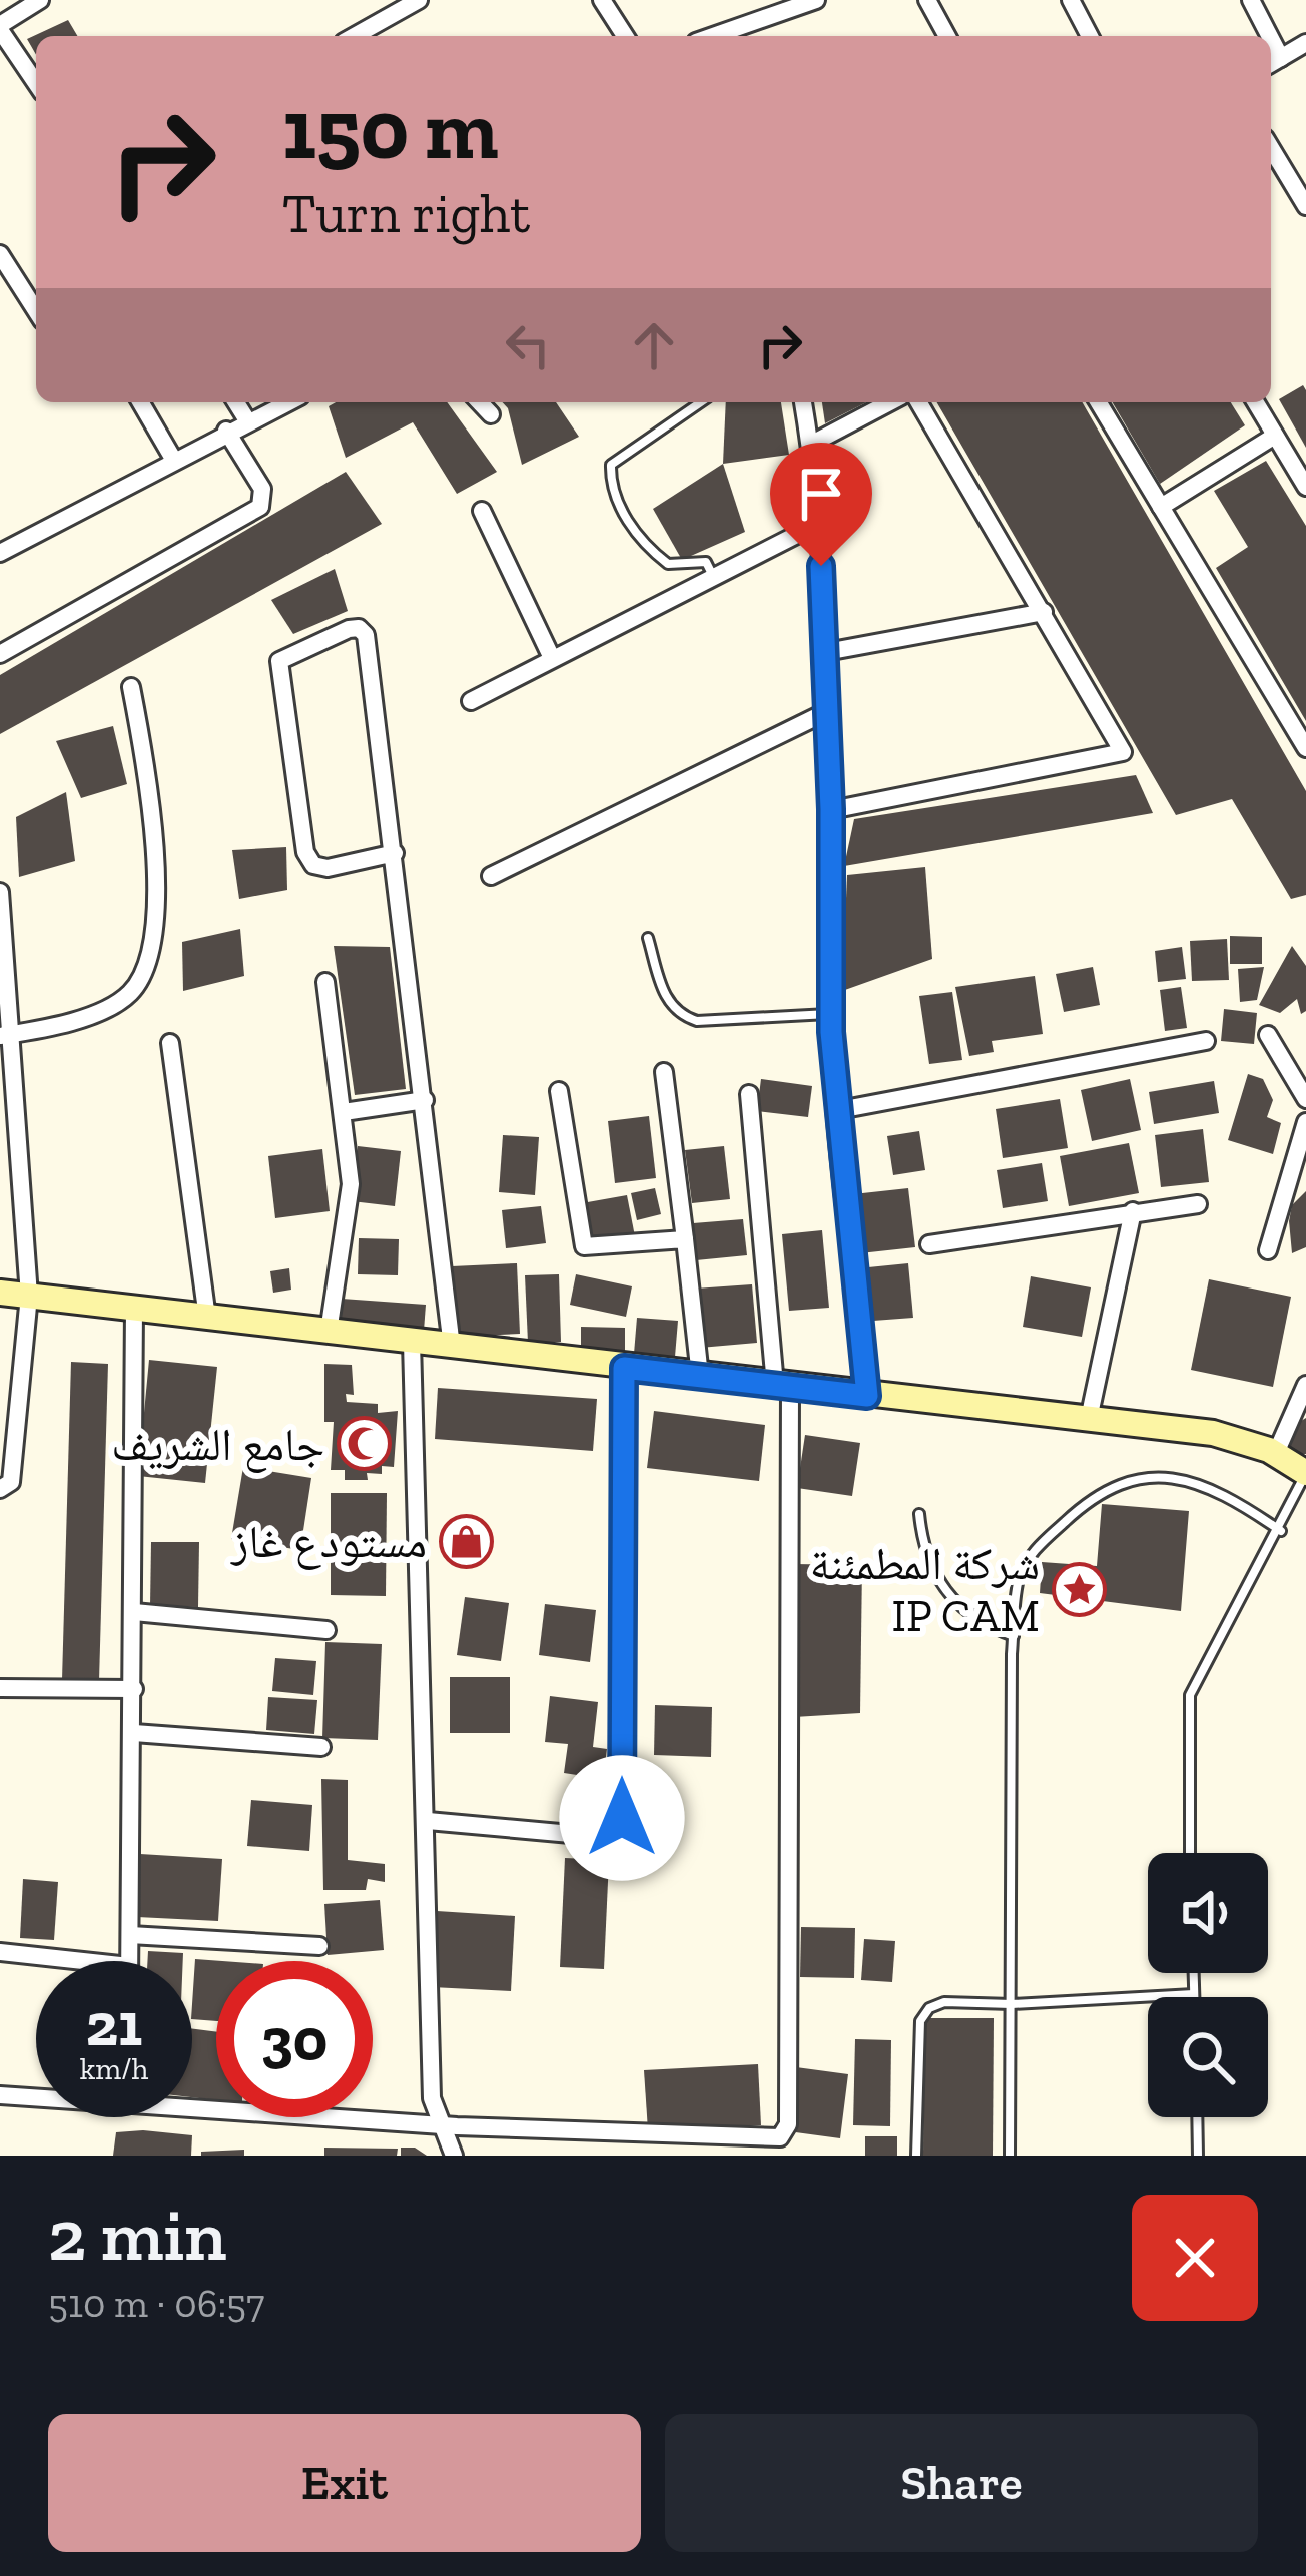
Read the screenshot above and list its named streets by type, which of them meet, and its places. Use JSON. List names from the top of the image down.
{
  "places": {
    "mosque": ["جامع الشريف"],
    "shop": ["مستودع غاز"],
    "place": ["شركة المطمئنة IP CAM"]
  },
  "page": {
    "turn": ["150 m", "Turn right"],
    "speed": "21 km/h",
    "limit": "30",
    "heading": ["2 min", "510 m · 06:57"],
    "buttons": ["Exit", "Share"]
  }
}
